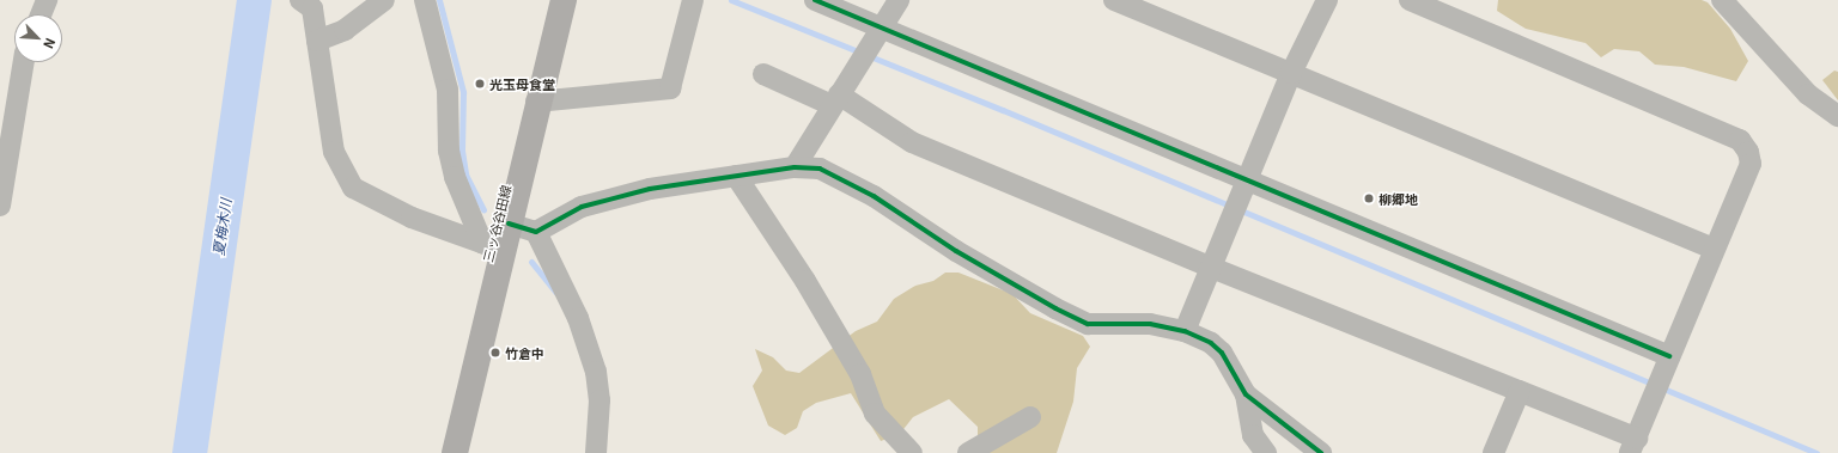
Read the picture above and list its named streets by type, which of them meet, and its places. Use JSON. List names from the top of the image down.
{
  "streets": {
    "main road": ["三ッ谷谷田線"]
  },
  "water": ["夏梅木川"],
  "places": ["光玉母食堂", "柳郷地", "竹倉中"],
  "north": "bottom right"
}
